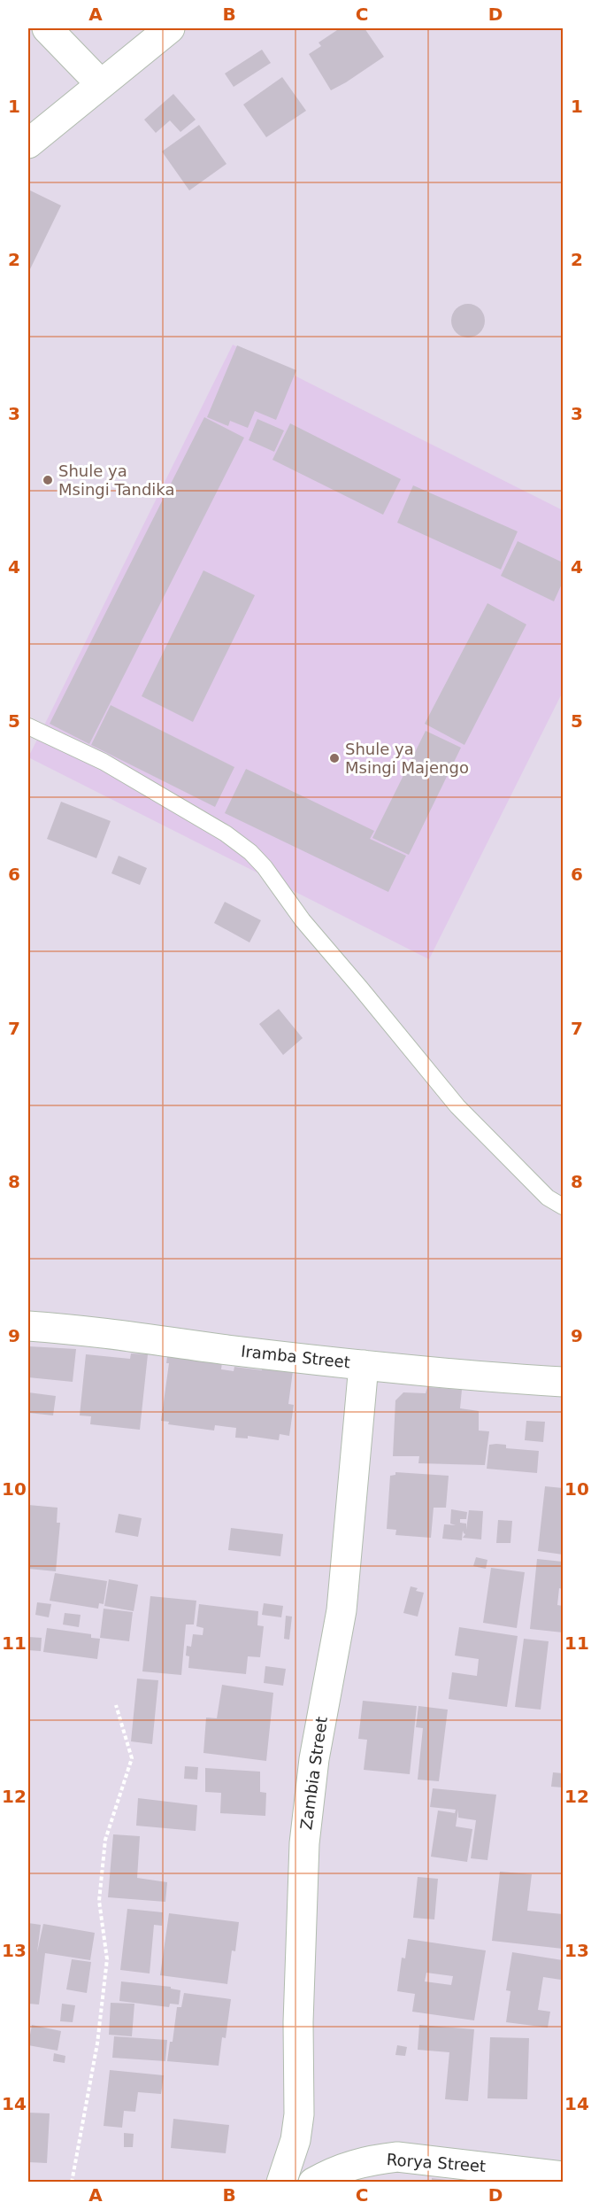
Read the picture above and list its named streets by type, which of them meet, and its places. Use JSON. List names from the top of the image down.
{
  "streets": {
    "street": ["Iramba Street", "Zambia Street", "Rorya Street"]
  },
  "crossings": [
    ["Iramba Street", "Zambia Street"]
  ],
  "places": ["Shule ya Msingi Tandika", "Shule ya Msingi Majengo"],
  "grid": {
    "columns": [
      "A",
      "B",
      "C",
      "D"
    ],
    "rows": [
      "1",
      "2",
      "3",
      "4",
      "5",
      "6",
      "7",
      "8",
      "9",
      "10",
      "11",
      "12",
      "13",
      "14"
    ]
  }
}
